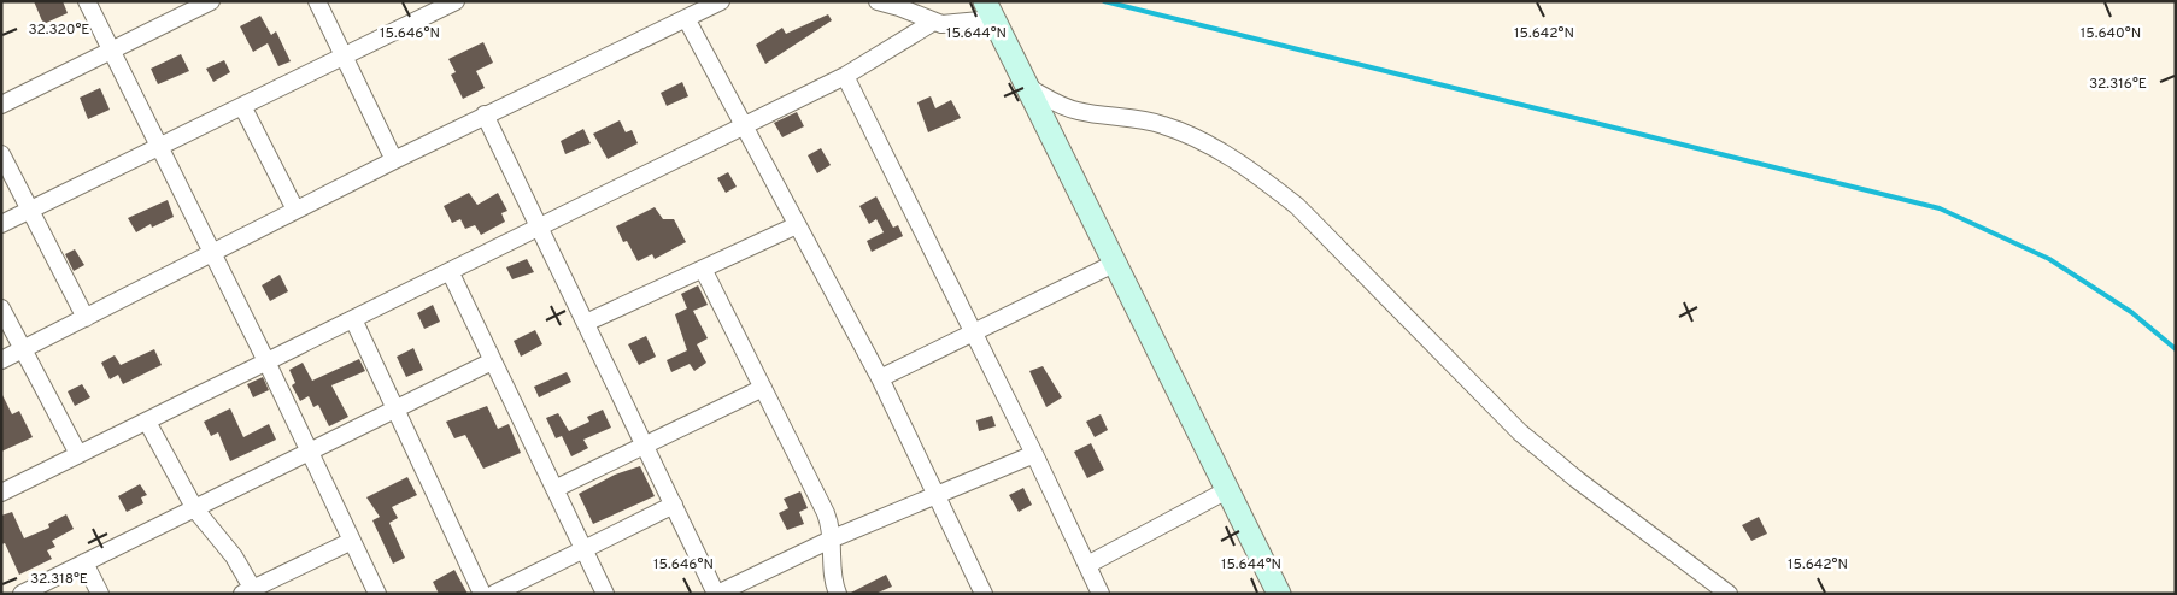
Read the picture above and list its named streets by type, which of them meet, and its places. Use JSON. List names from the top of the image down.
{
  "coordinates": [
    "32.320°E",
    "15.646°N",
    "15.642°N",
    "15.640°N",
    "15.644°N",
    "32.316°E",
    "32.318°E"
  ]
}
